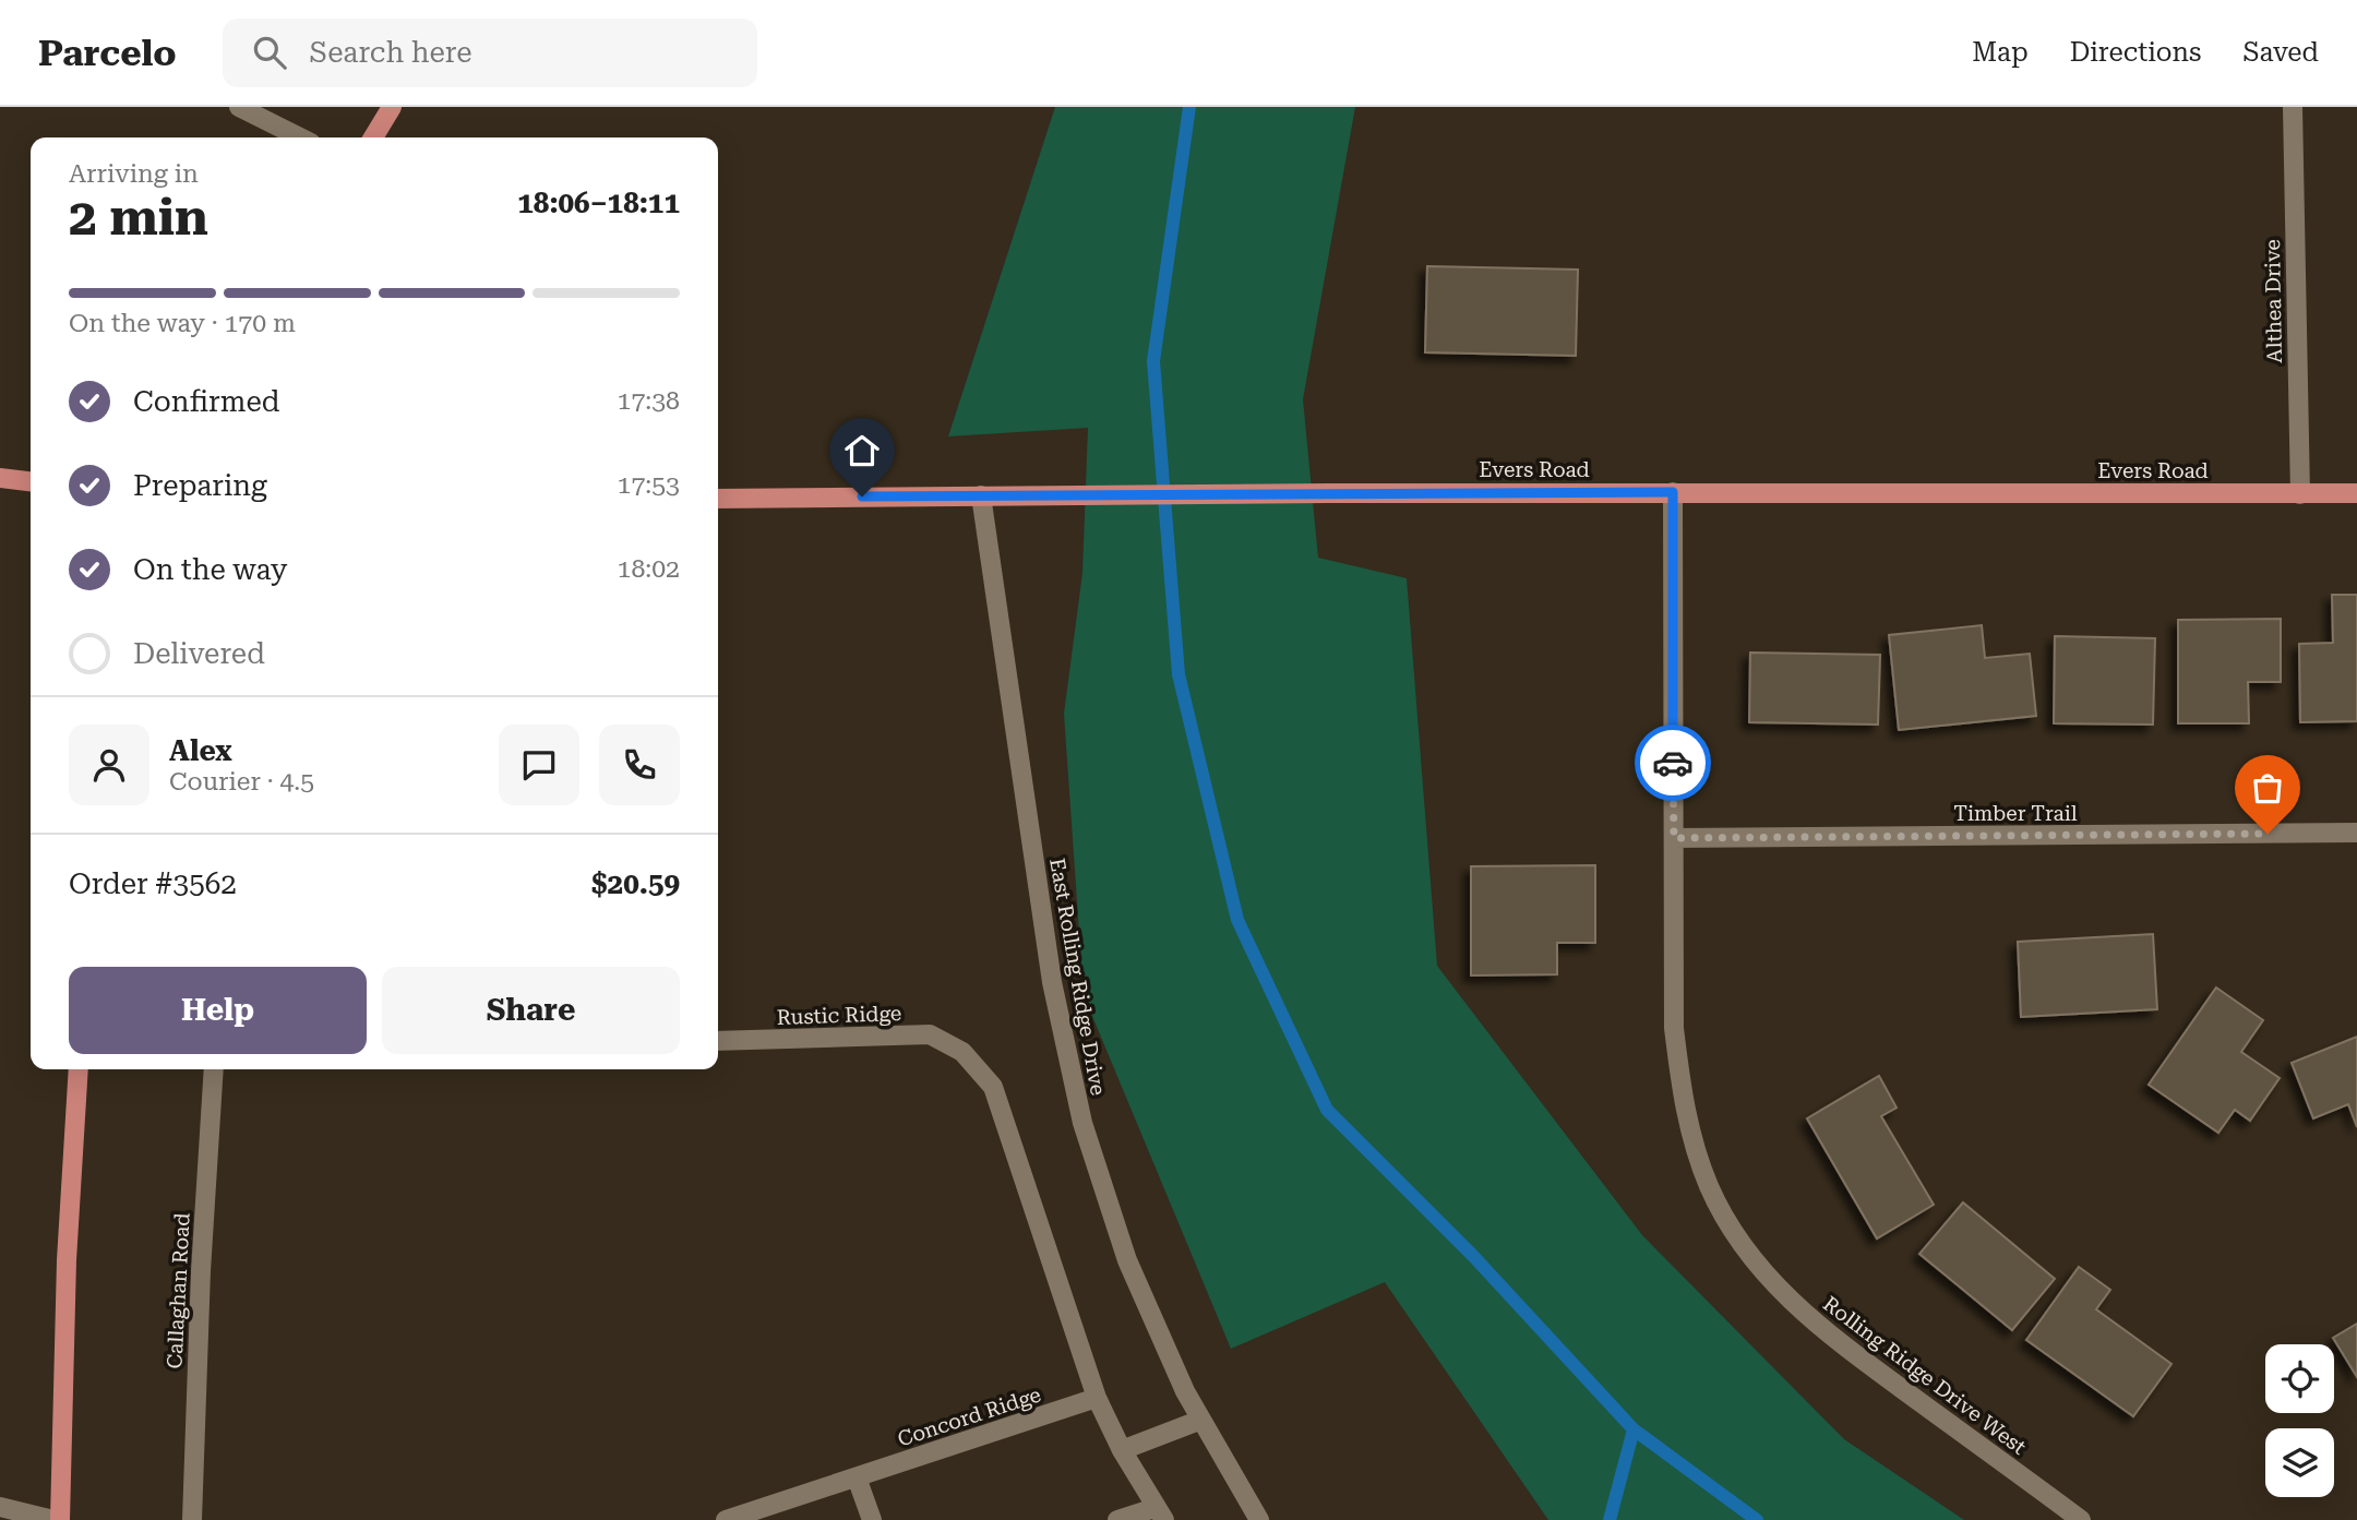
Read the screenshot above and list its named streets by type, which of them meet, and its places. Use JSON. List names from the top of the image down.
{
  "streets": {
    "main road": ["Evers Road"],
    "street": [
      "Althea Drive",
      "Timber Trail",
      "East Rolling Ridge Drive",
      "Rustic Ridge",
      "Callaghan Road",
      "Rolling Ridge Drive West",
      "Concord Ridge"
    ]
  },
  "crossings": [
    ["Althea Drive", "Evers Road"],
    ["Evers Road", "East Rolling Ridge Drive"],
    ["Evers Road", "Rolling Ridge Drive West"],
    ["Timber Trail", "Rolling Ridge Drive West"],
    ["Rustic Ridge", "Concord Ridge"]
  ],
  "page": {
    "header": "Parcelo",
    "search": "Search here",
    "nav": ["Map", "Directions", "Saved"],
    "heading": ["2 min", "Arriving in", "18:06–18:11"],
    "panel": [
      "Alex",
      "Courier · 4.5",
      "Order #3562",
      "$20.59"
    ],
    "bar": "On the way · 170 m",
    "list": [
      ["Confirmed", "17:38"],
      ["Preparing", "17:53"],
      ["On the way", "18:02"],
      "Delivered"
    ],
    "buttons": ["Help", "Share"]
  }
}
